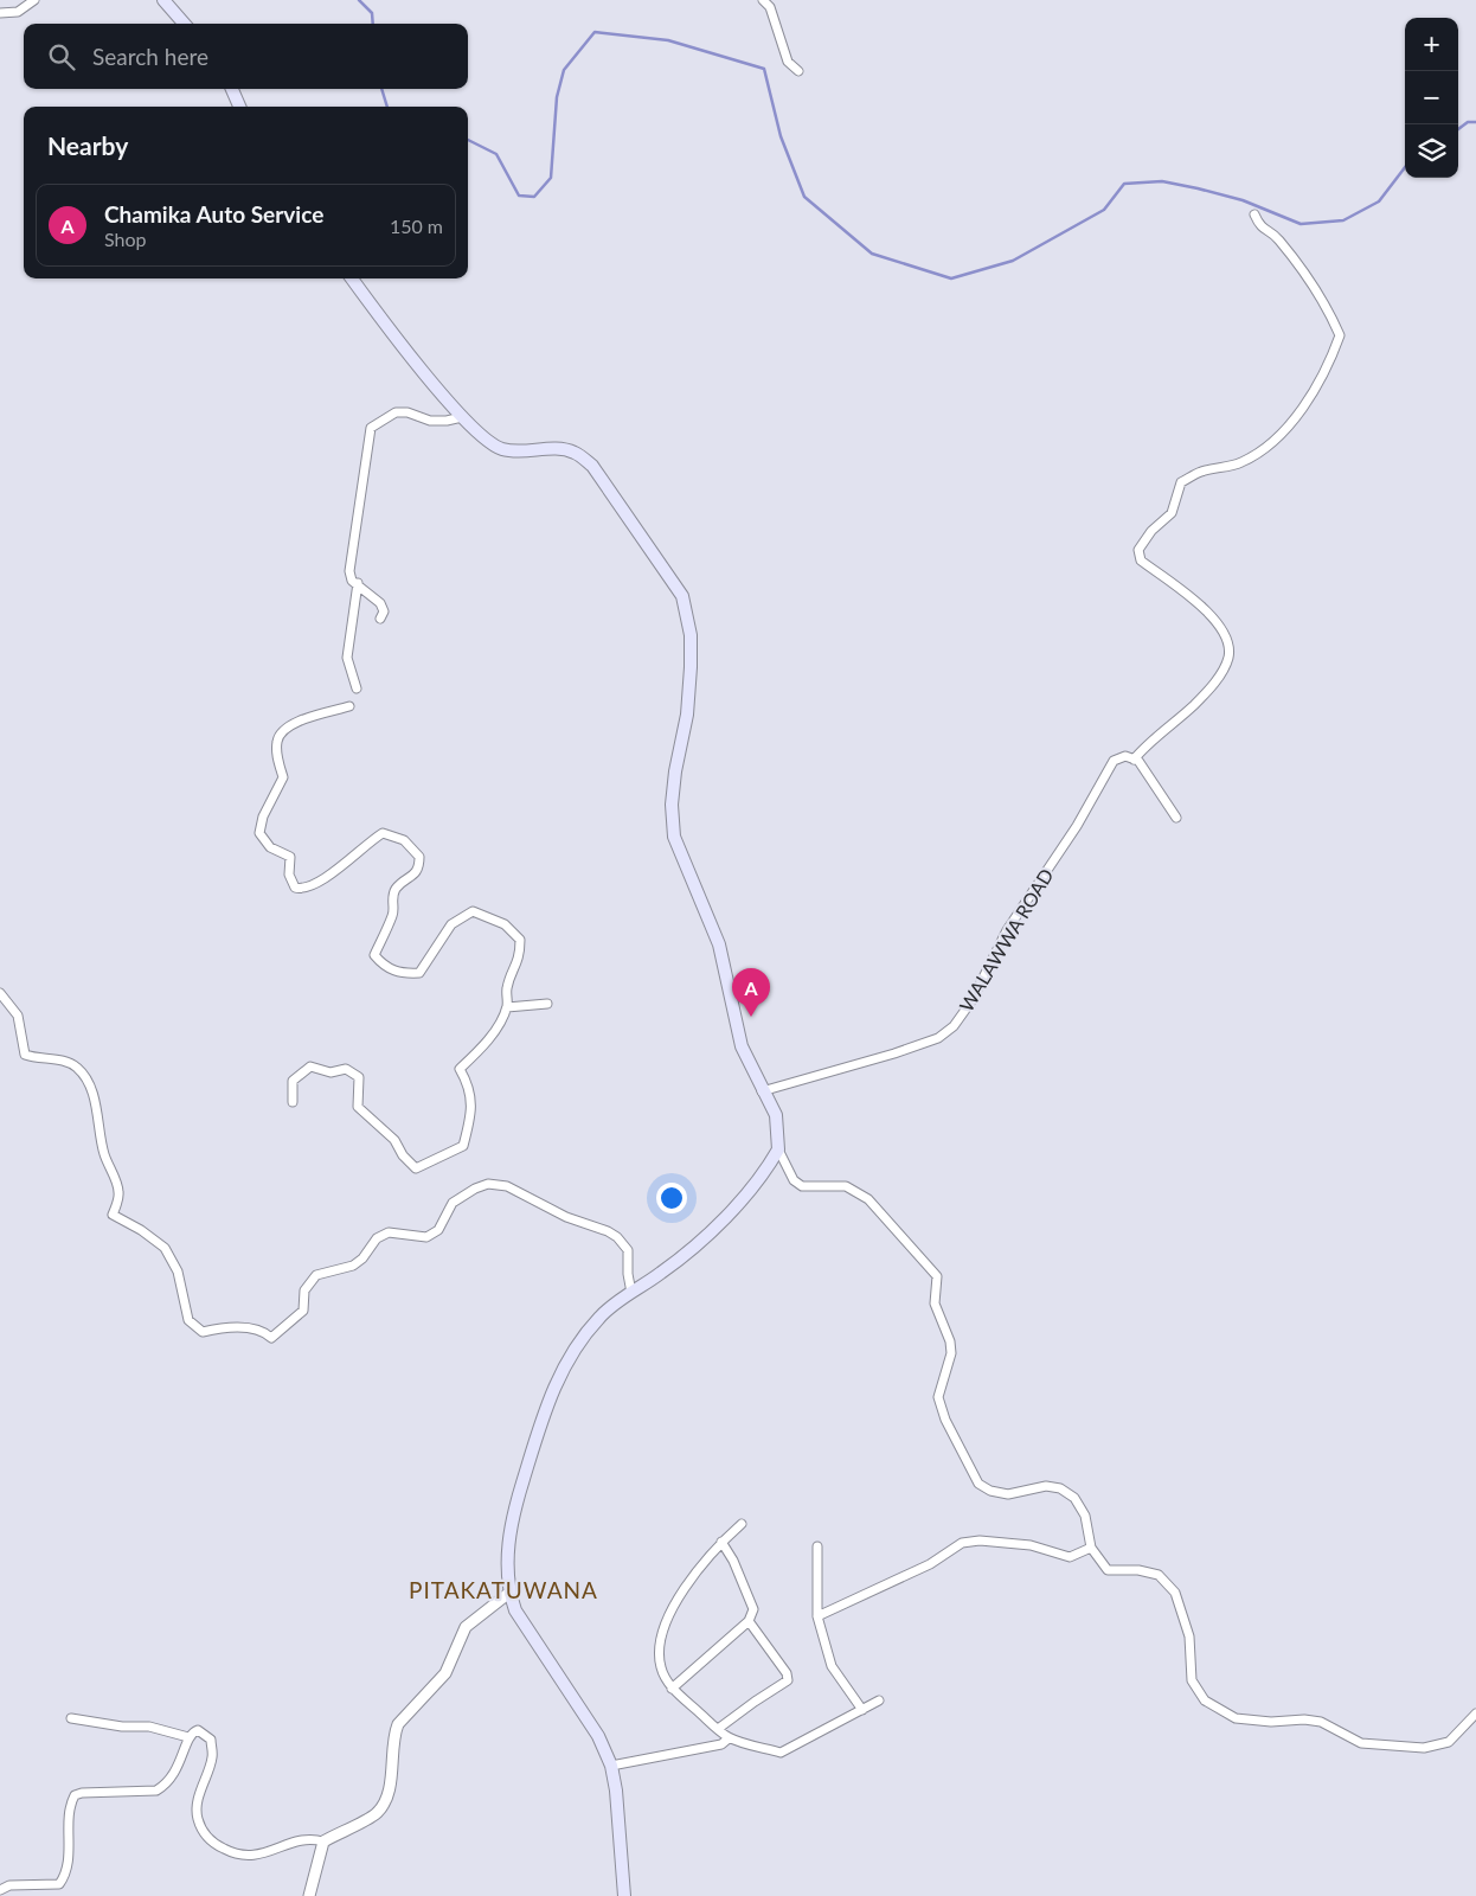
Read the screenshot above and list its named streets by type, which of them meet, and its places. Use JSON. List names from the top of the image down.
{
  "streets": {
    "street": ["WALAWWA ROAD"]
  },
  "districts": ["PITAKATUWANA"],
  "page": {
    "map_buttons": ["+", "−"],
    "search": "Search here",
    "heading": "Nearby",
    "list": [
      {
        "mark": "A",
        "name": "Chamika Auto Service",
        "note": "Shop",
        "value": "150 m"
      }
    ],
    "pins": "A"
  }
}
